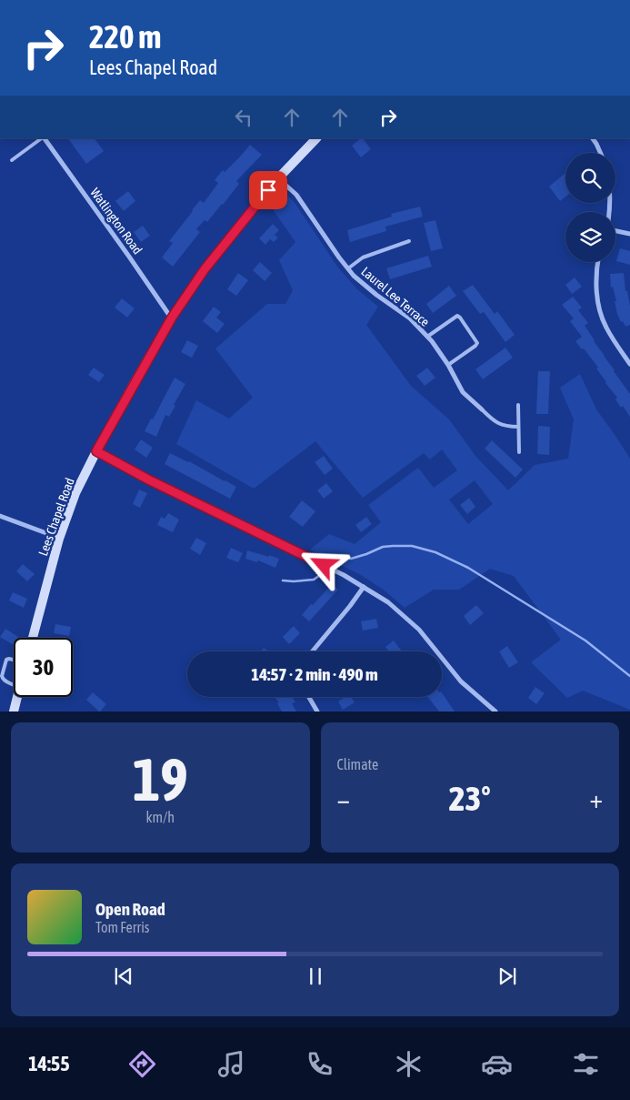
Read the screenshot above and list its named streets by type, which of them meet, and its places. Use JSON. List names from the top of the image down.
{
  "streets": {
    "main road": ["Lees Chapel Road"],
    "street": ["Watlington Road", "Laurel Lee Terrace"]
  },
  "crossings": [
    ["Watlington Road", "Lees Chapel Road"],
    ["Laurel Lee Terrace", "Lees Chapel Road"]
  ],
  "page": {
    "turn": ["220 m", "Lees Chapel Road"],
    "limit": "30",
    "trip": "14:57 · 2 min · 490 m",
    "tile": [
      ["19", "km/h"],
      "Climate"
    ],
    "heat": ["−", "23°", "+"],
    "song": ["Open Road", "Tom Ferris"],
    "tabs": "14:55"
  }
}
